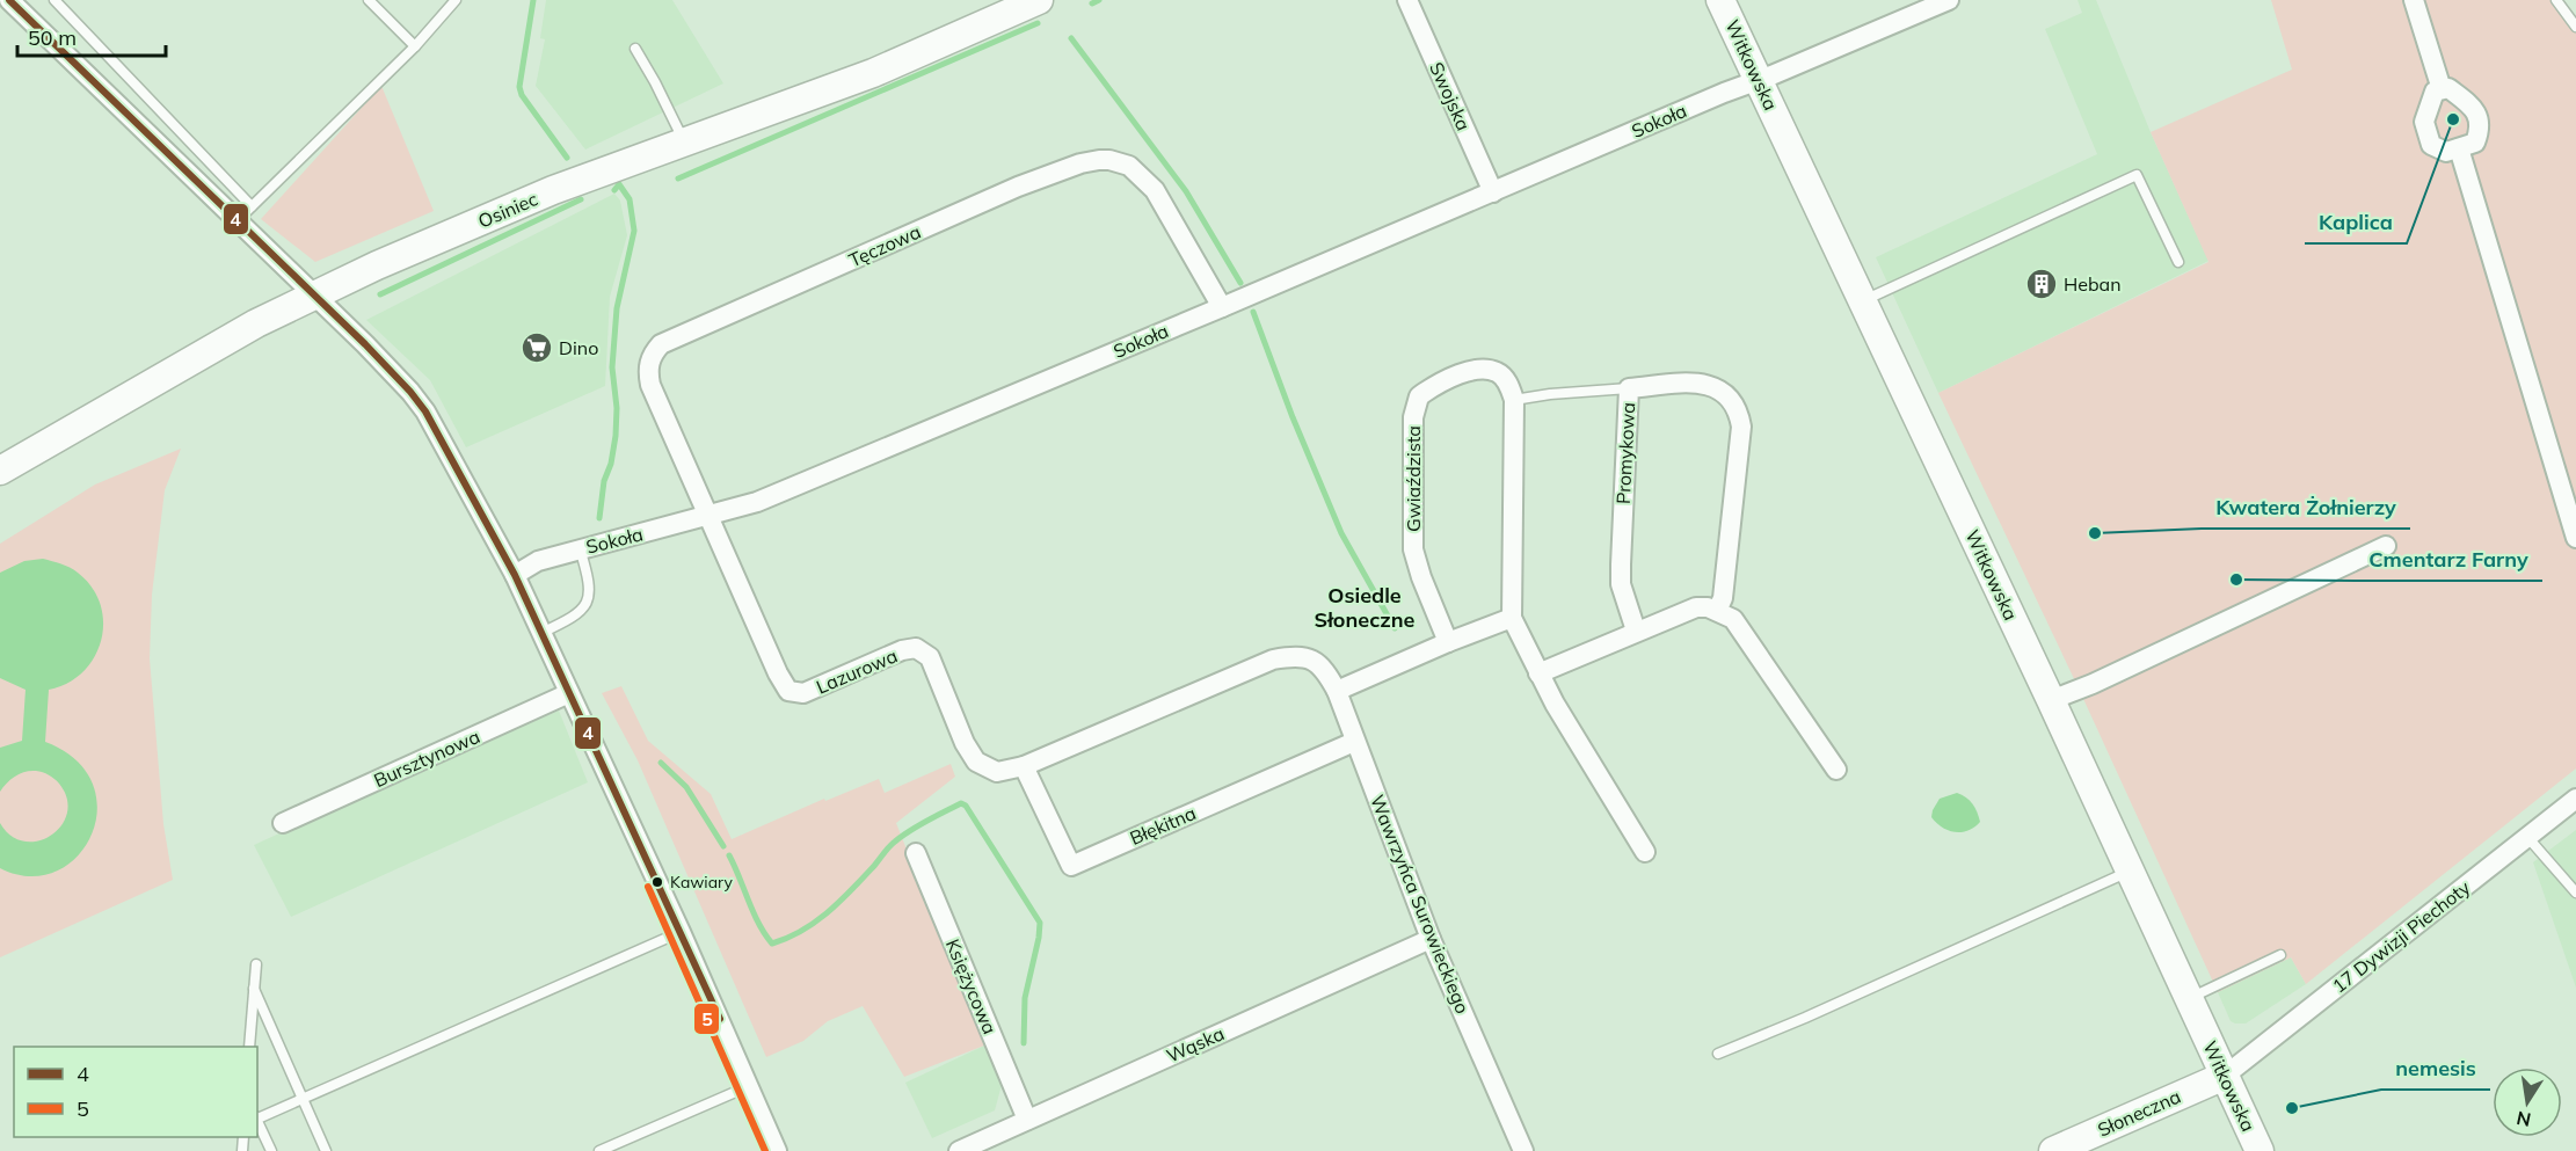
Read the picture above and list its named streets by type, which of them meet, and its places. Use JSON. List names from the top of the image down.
{
  "streets": {
    "street": [
      "Witkowska",
      "Swojska",
      "Sokoła",
      "Osiniec",
      "Tęczowa",
      "Promykowa",
      "Gwiaździsta",
      "Lazurowa",
      "Bursztynowa",
      "Błękitna",
      "Wawrzyńca Surowieckiego",
      "17 Dywizji Piechoty",
      "Księżycowa",
      "Wąska",
      "Słoneczna"
    ]
  },
  "crossings": [
    ["Witkowska", "Sokoła"],
    ["Witkowska", "17 Dywizji Piechoty"],
    ["Witkowska", "Słoneczna"],
    ["Swojska", "Sokoła"],
    ["Sokoła", "Tęczowa"],
    ["Sokoła", "Lazurowa"],
    ["Tęczowa", "Lazurowa"],
    ["Lazurowa", "Błękitna"],
    ["Lazurowa", "Wawrzyńca Surowieckiego"],
    ["Błękitna", "Wawrzyńca Surowieckiego"],
    ["Wawrzyńca Surowieckiego", "Wąska"],
    ["17 Dywizji Piechoty", "Słoneczna"],
    ["Księżycowa", "Wąska"]
  ],
  "districts": ["Osiedle Słoneczne"],
  "places": {
    "other": [
      "Kaplica",
      "Kwatera Żołnierzy",
      "Cmentarz Farny",
      "Kawiary",
      "nemesis"
    ],
    "building": ["Heban"],
    "supermarket": ["Dino"]
  },
  "lines": ["transit line 4", "transit line 5"],
  "legend": ["4", "5"],
  "scale_bar": "50 m",
  "north": "bottom"
}
